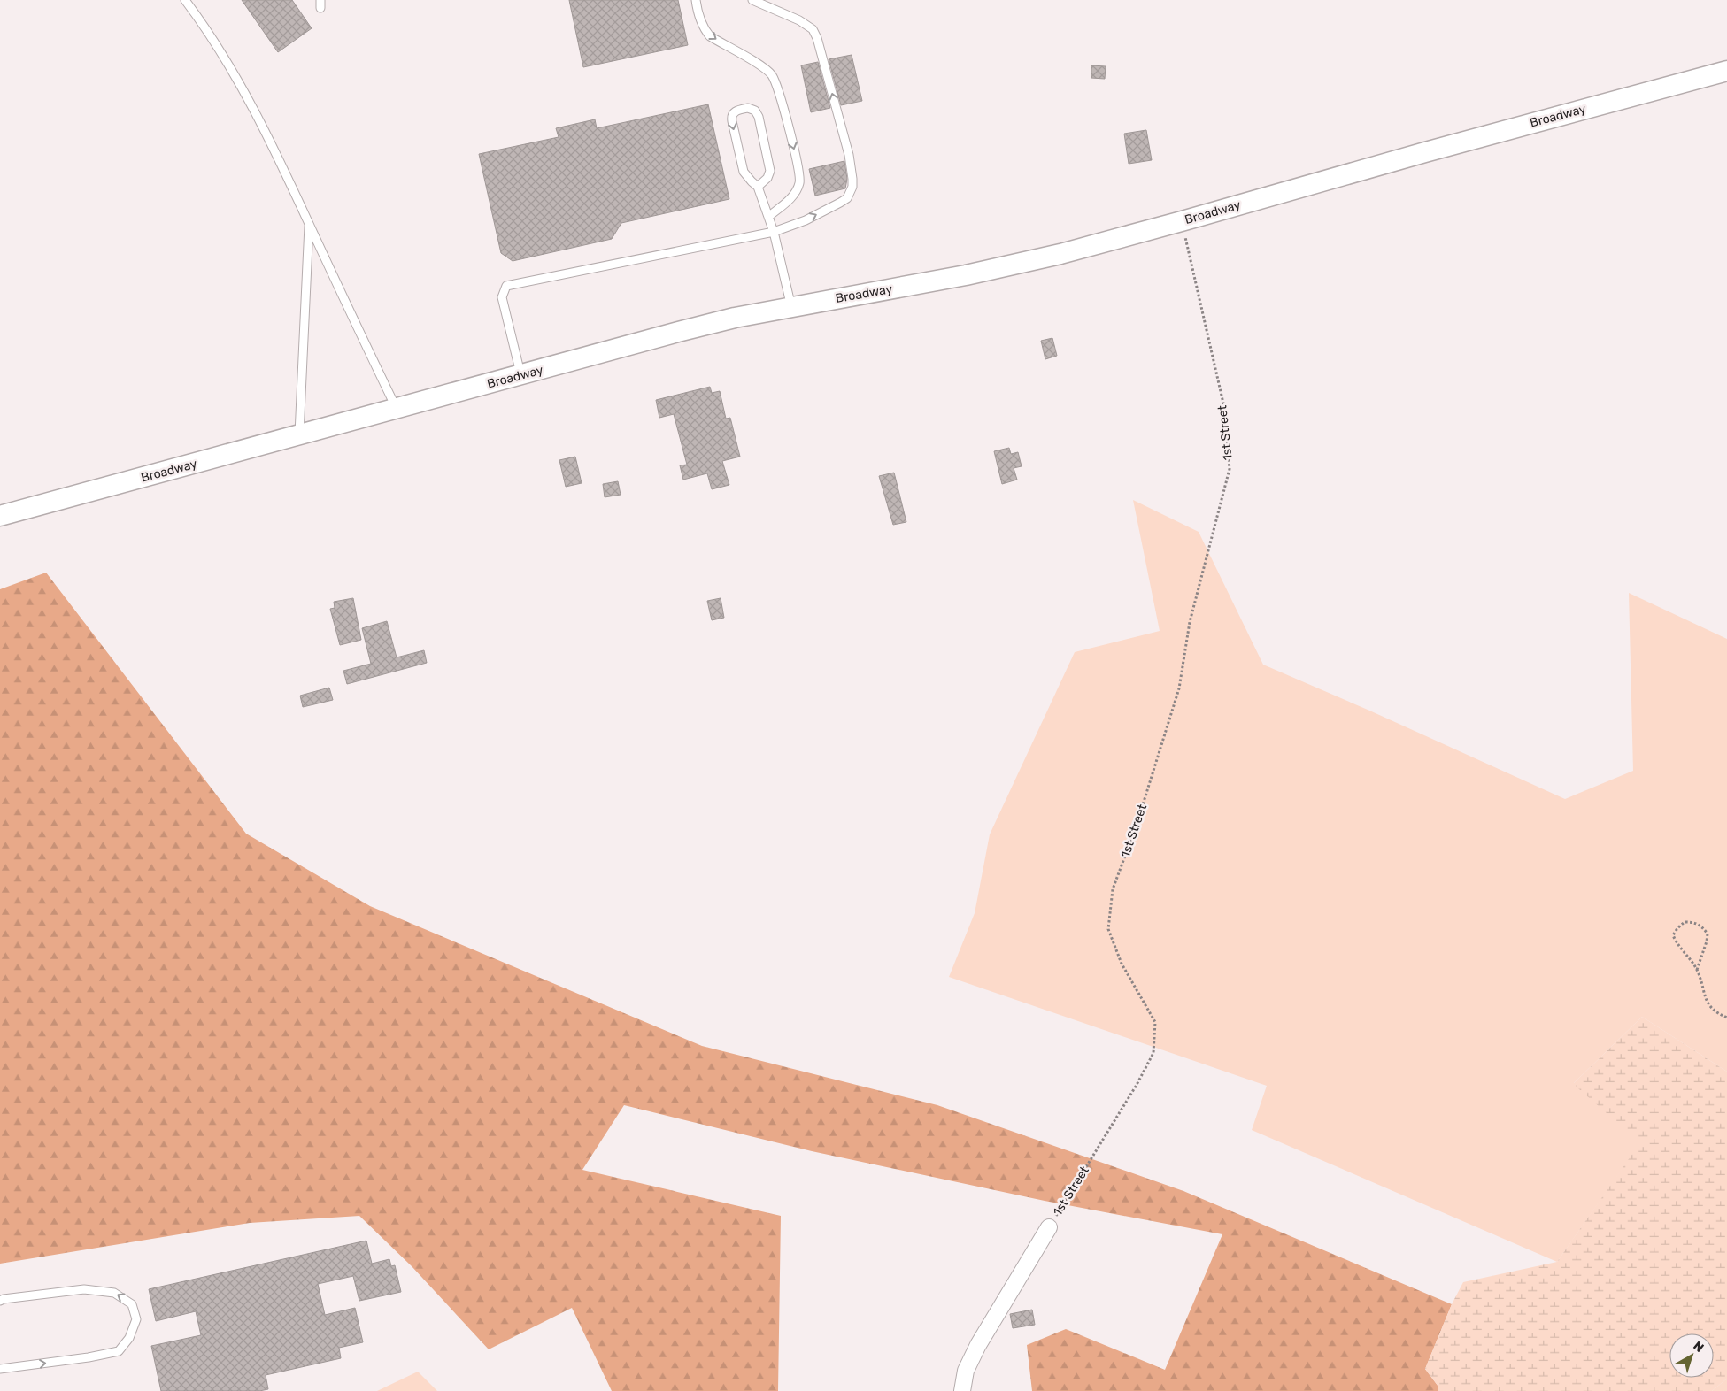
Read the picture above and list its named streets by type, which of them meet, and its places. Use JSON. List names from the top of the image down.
{
  "streets": {
    "street": ["Broadway", "1st Street"]
  },
  "crossings": [
    ["Broadway", "1st Street"]
  ],
  "north": "top right"
}
